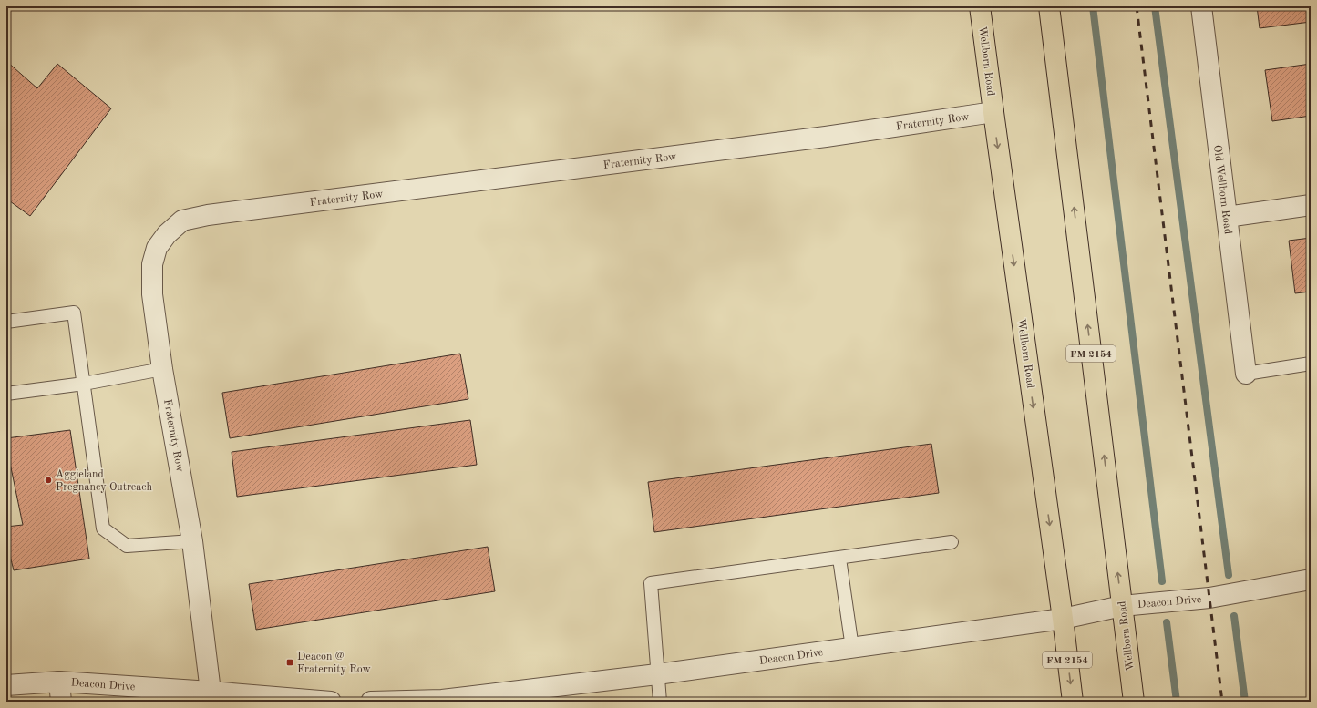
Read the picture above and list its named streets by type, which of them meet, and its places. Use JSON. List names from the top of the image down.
{
  "streets": {
    "main road": ["Wellborn Road", "FM 2154"],
    "street": ["Fraternity Row", "Old Wellborn Road", "Deacon Drive"]
  },
  "crossings": [
    ["Wellborn Road", "Fraternity Row"],
    ["Wellborn Road", "Deacon Drive"],
    ["Fraternity Row", "Deacon Drive"]
  ],
  "places": {
    "other": ["Aggieland Pregnancy Outreach"],
    "transit": ["Deacon @ Fraternity Row"]
  }
}
